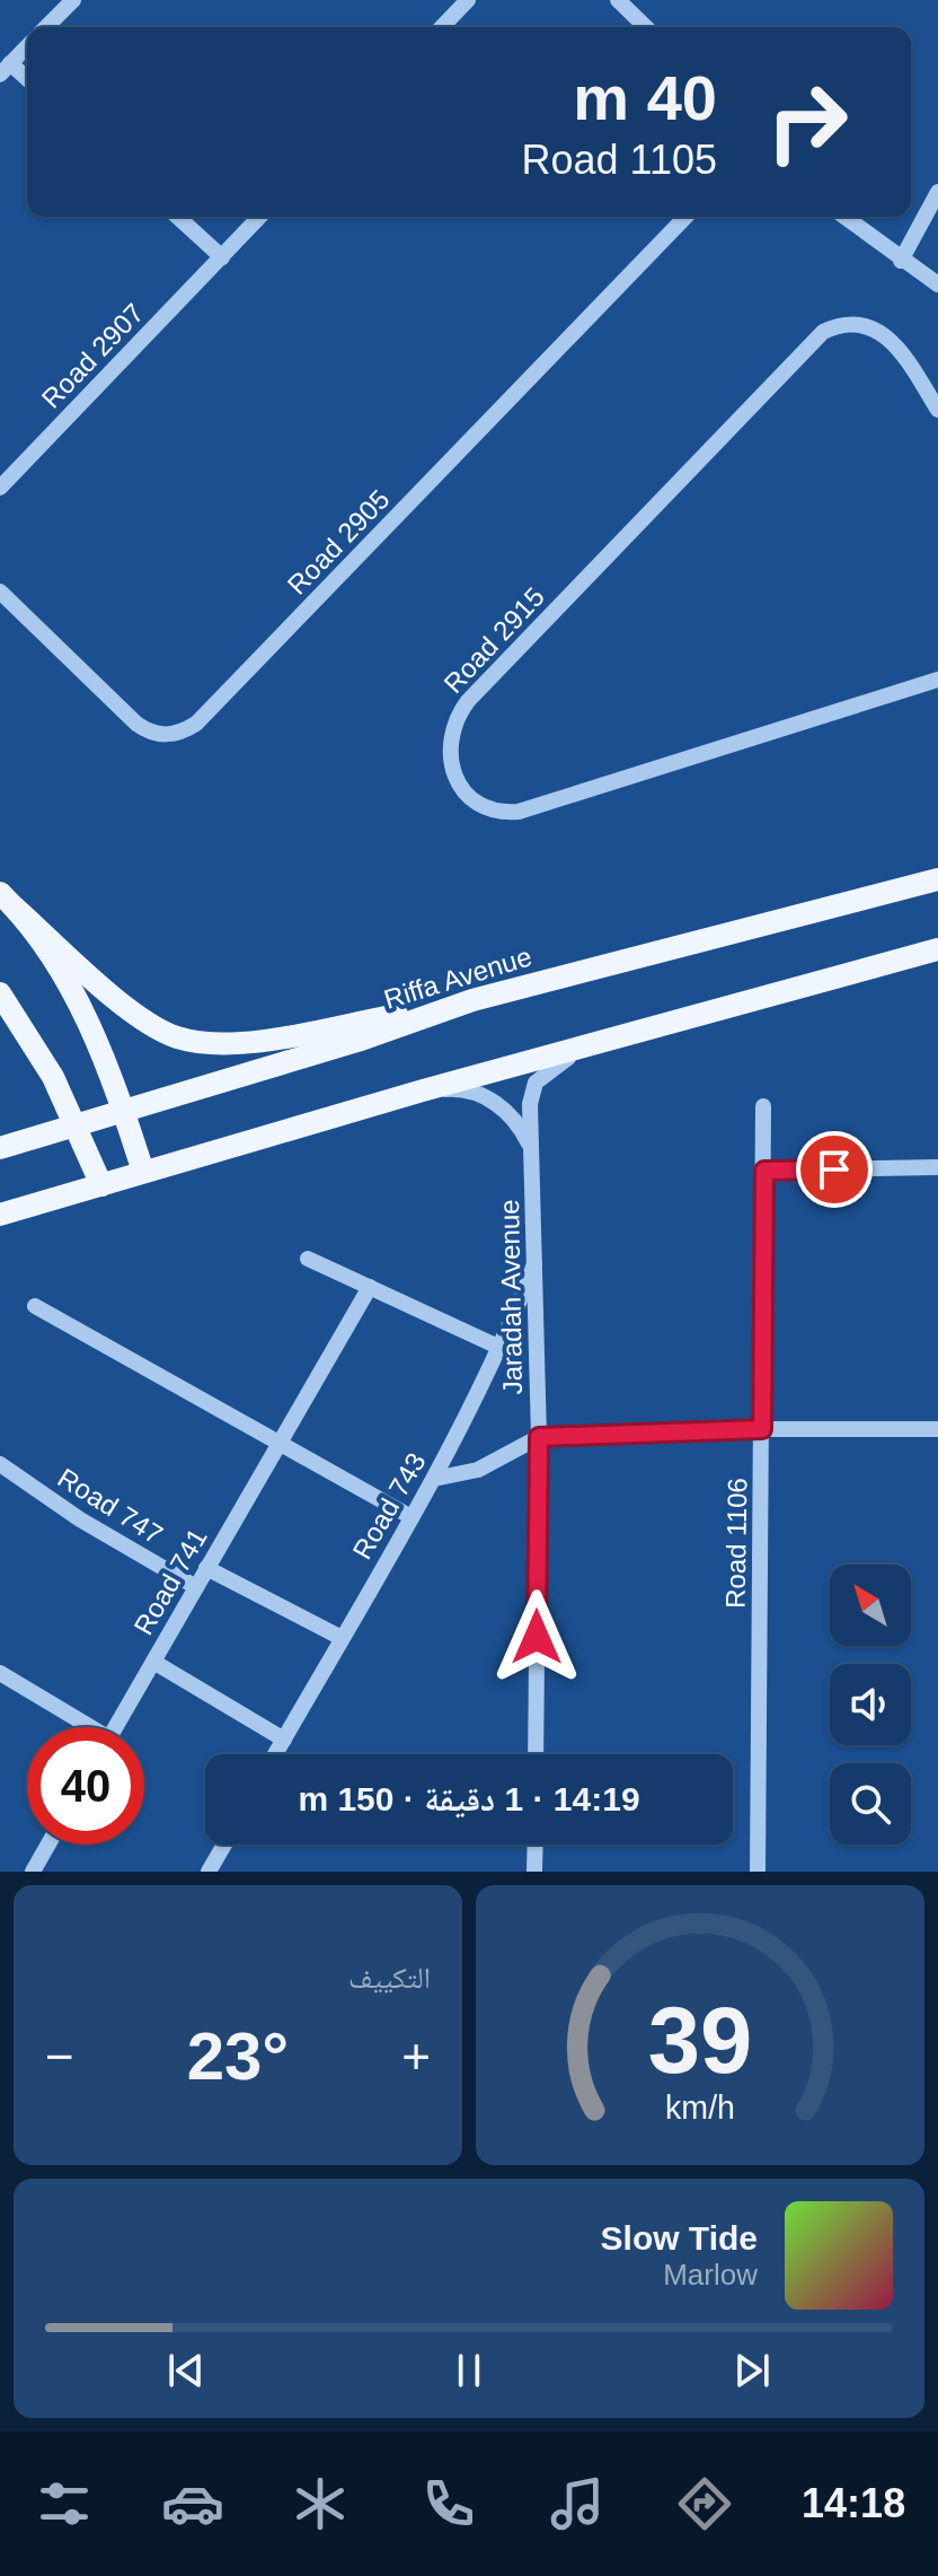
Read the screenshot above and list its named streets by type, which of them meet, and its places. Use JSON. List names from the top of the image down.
{
  "streets": {
    "main road": ["Riffa Avenue"],
    "street": [
      "Road 2907",
      "Road 2905",
      "Road 2915",
      "Jaradah Avenue",
      "Road 747",
      "Road 743",
      "Road 1106",
      "Road 741"
    ]
  },
  "crossings": [
    ["Jaradah Avenue", "Road 743"],
    ["Road 747", "Road 741"]
  ],
  "north": "top left",
  "page": {
    "turn": ["40 m", "Road 1105"],
    "limit": "40",
    "trip": "14:19 · 1 دقيقة · 150 m",
    "tile": "التكييف",
    "heat": ["−", "23°", "+"],
    "song": ["Slow Tide", "Marlow"],
    "tabs": "14:18",
    "gauge": ["39", "km/h"]
  }
}
